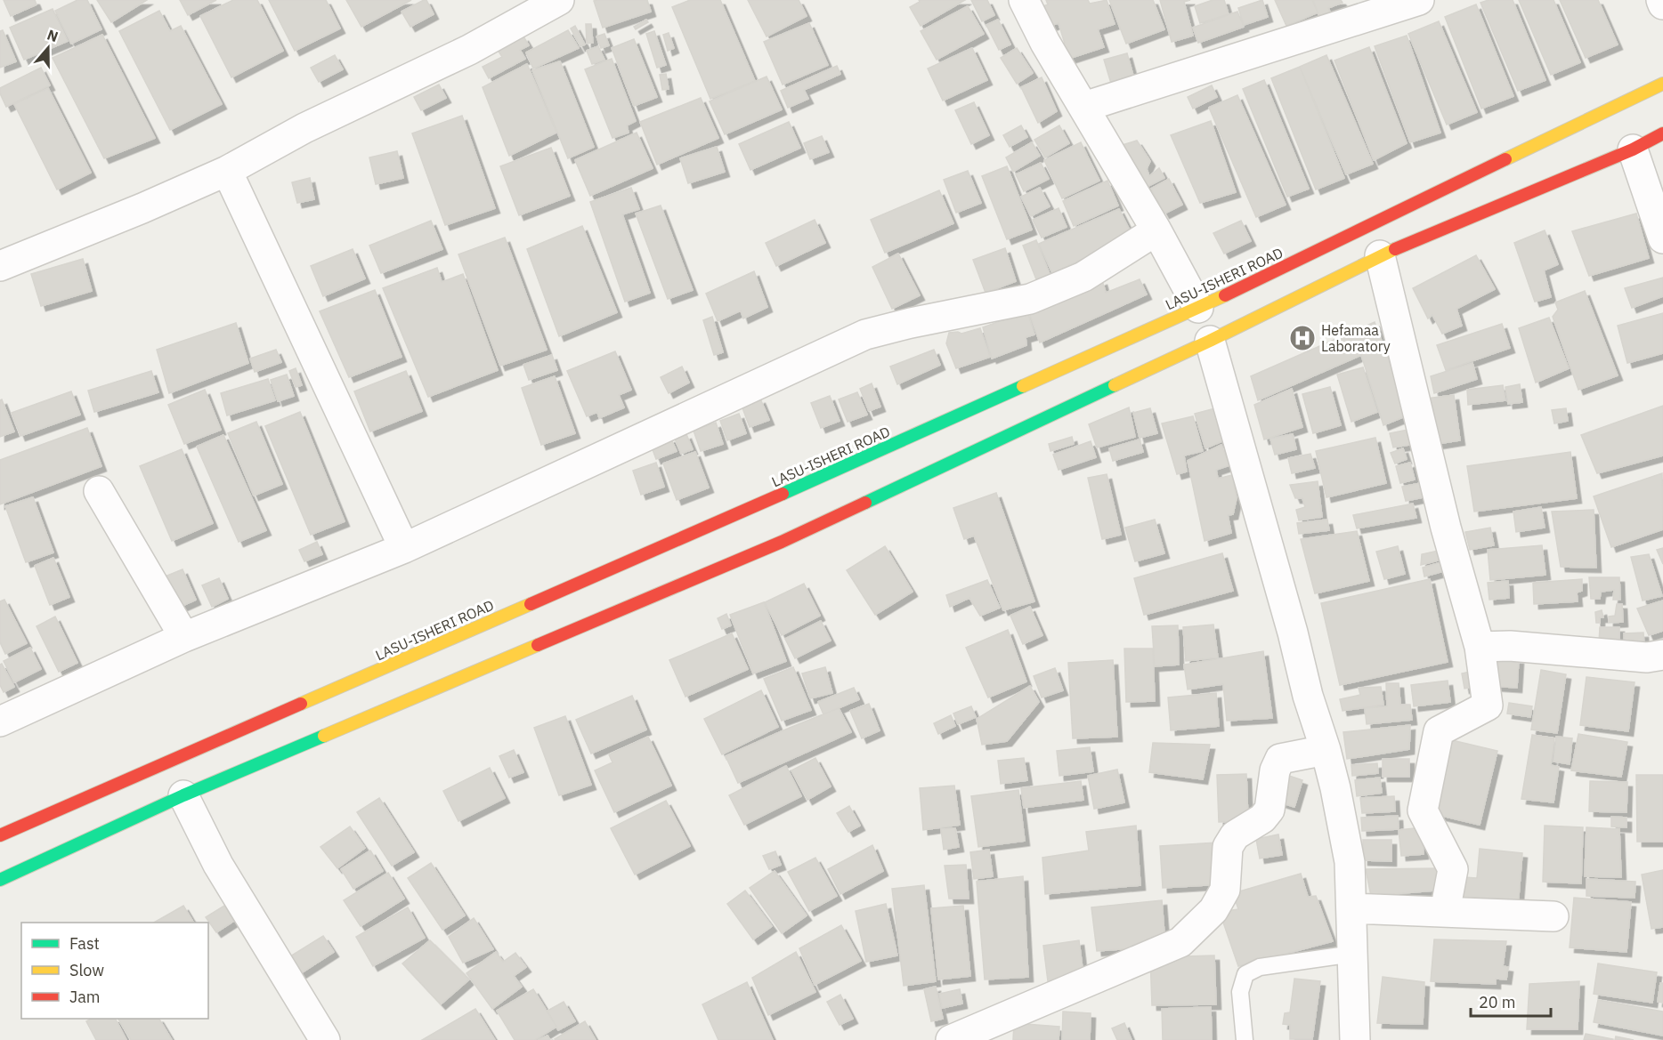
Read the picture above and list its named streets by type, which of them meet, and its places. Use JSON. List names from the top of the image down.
{
  "streets": {
    "main road": ["LASU-ISHERI ROAD"]
  },
  "places": {
    "hospital": ["Hefamaa Laboratory"]
  },
  "legend": ["Fast", "Slow", "Jam"],
  "scale_bar": "20 m",
  "north": "top"
}
